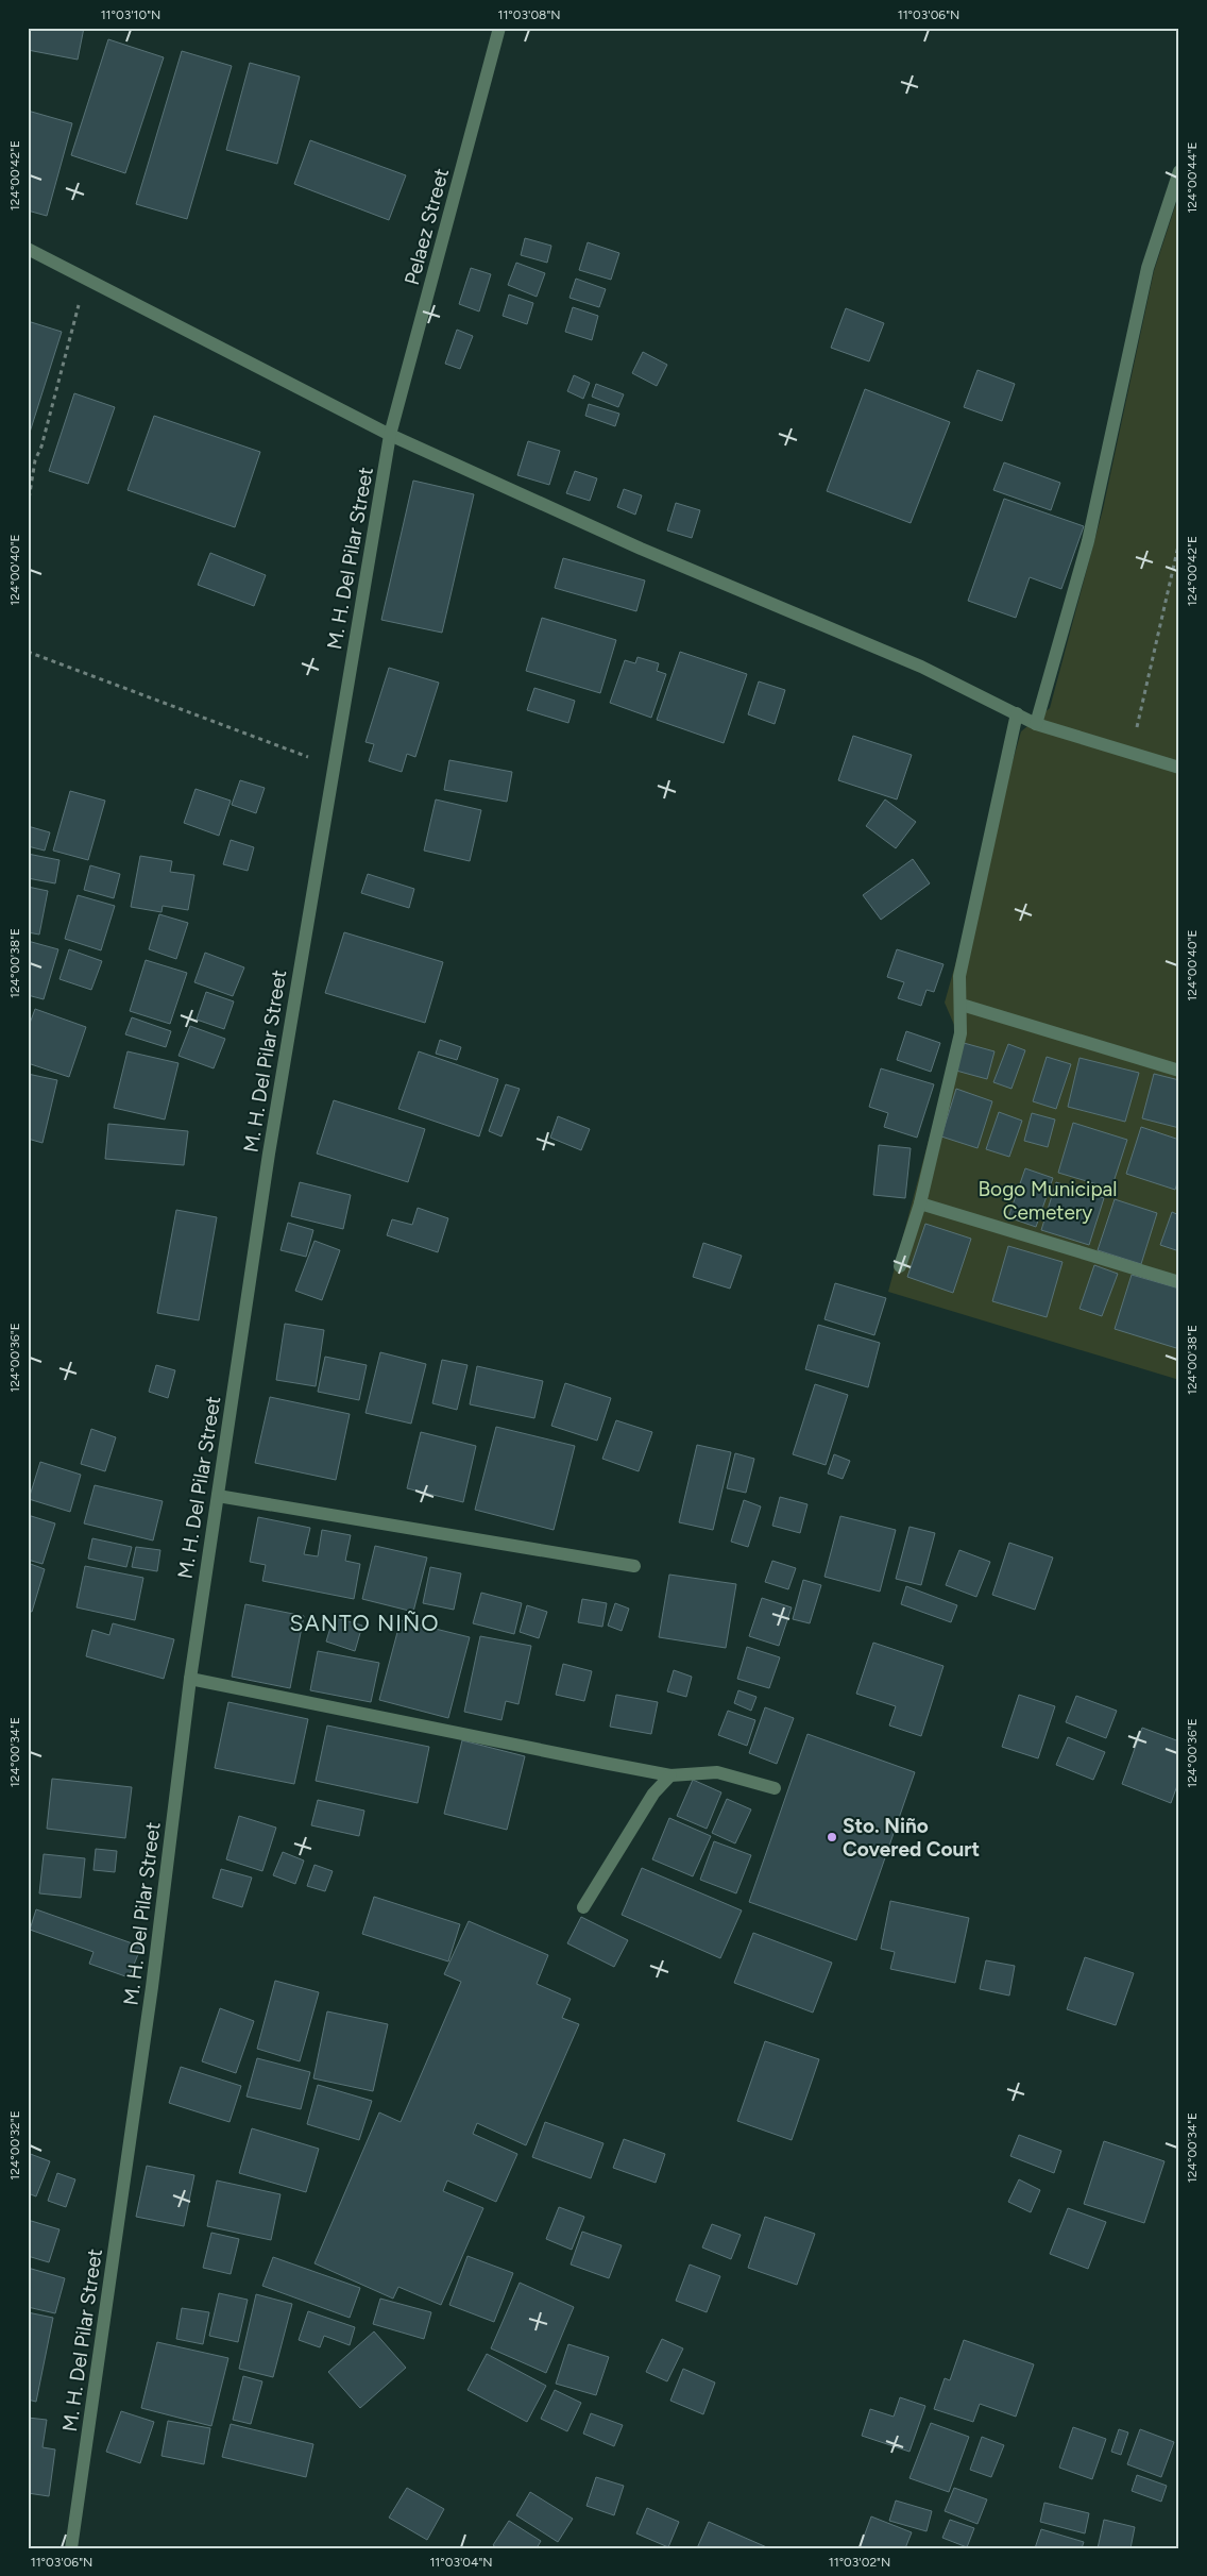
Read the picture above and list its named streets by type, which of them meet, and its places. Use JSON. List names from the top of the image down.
{
  "streets": {
    "street": ["Pelaez Street", "M. H. Del Pilar Street"]
  },
  "crossings": [
    ["Pelaez Street", "M. H. Del Pilar Street"]
  ],
  "districts": ["SANTO NIÑO"],
  "parks": ["Bogo Municipal Cemetery"],
  "places": ["Sto. Niño Covered Court"],
  "coordinates": [
    "11°03'10\"N",
    "11°03'08\"N",
    "11°03'06\"N",
    "124°00'42\"E",
    "124°00'44\"E",
    "124°00'40\"E",
    "124°00'38\"E",
    "124°00'36\"E",
    "124°00'34\"E",
    "124°00'32\"E",
    "11°03'04\"N",
    "11°03'02\"N"
  ]
}
